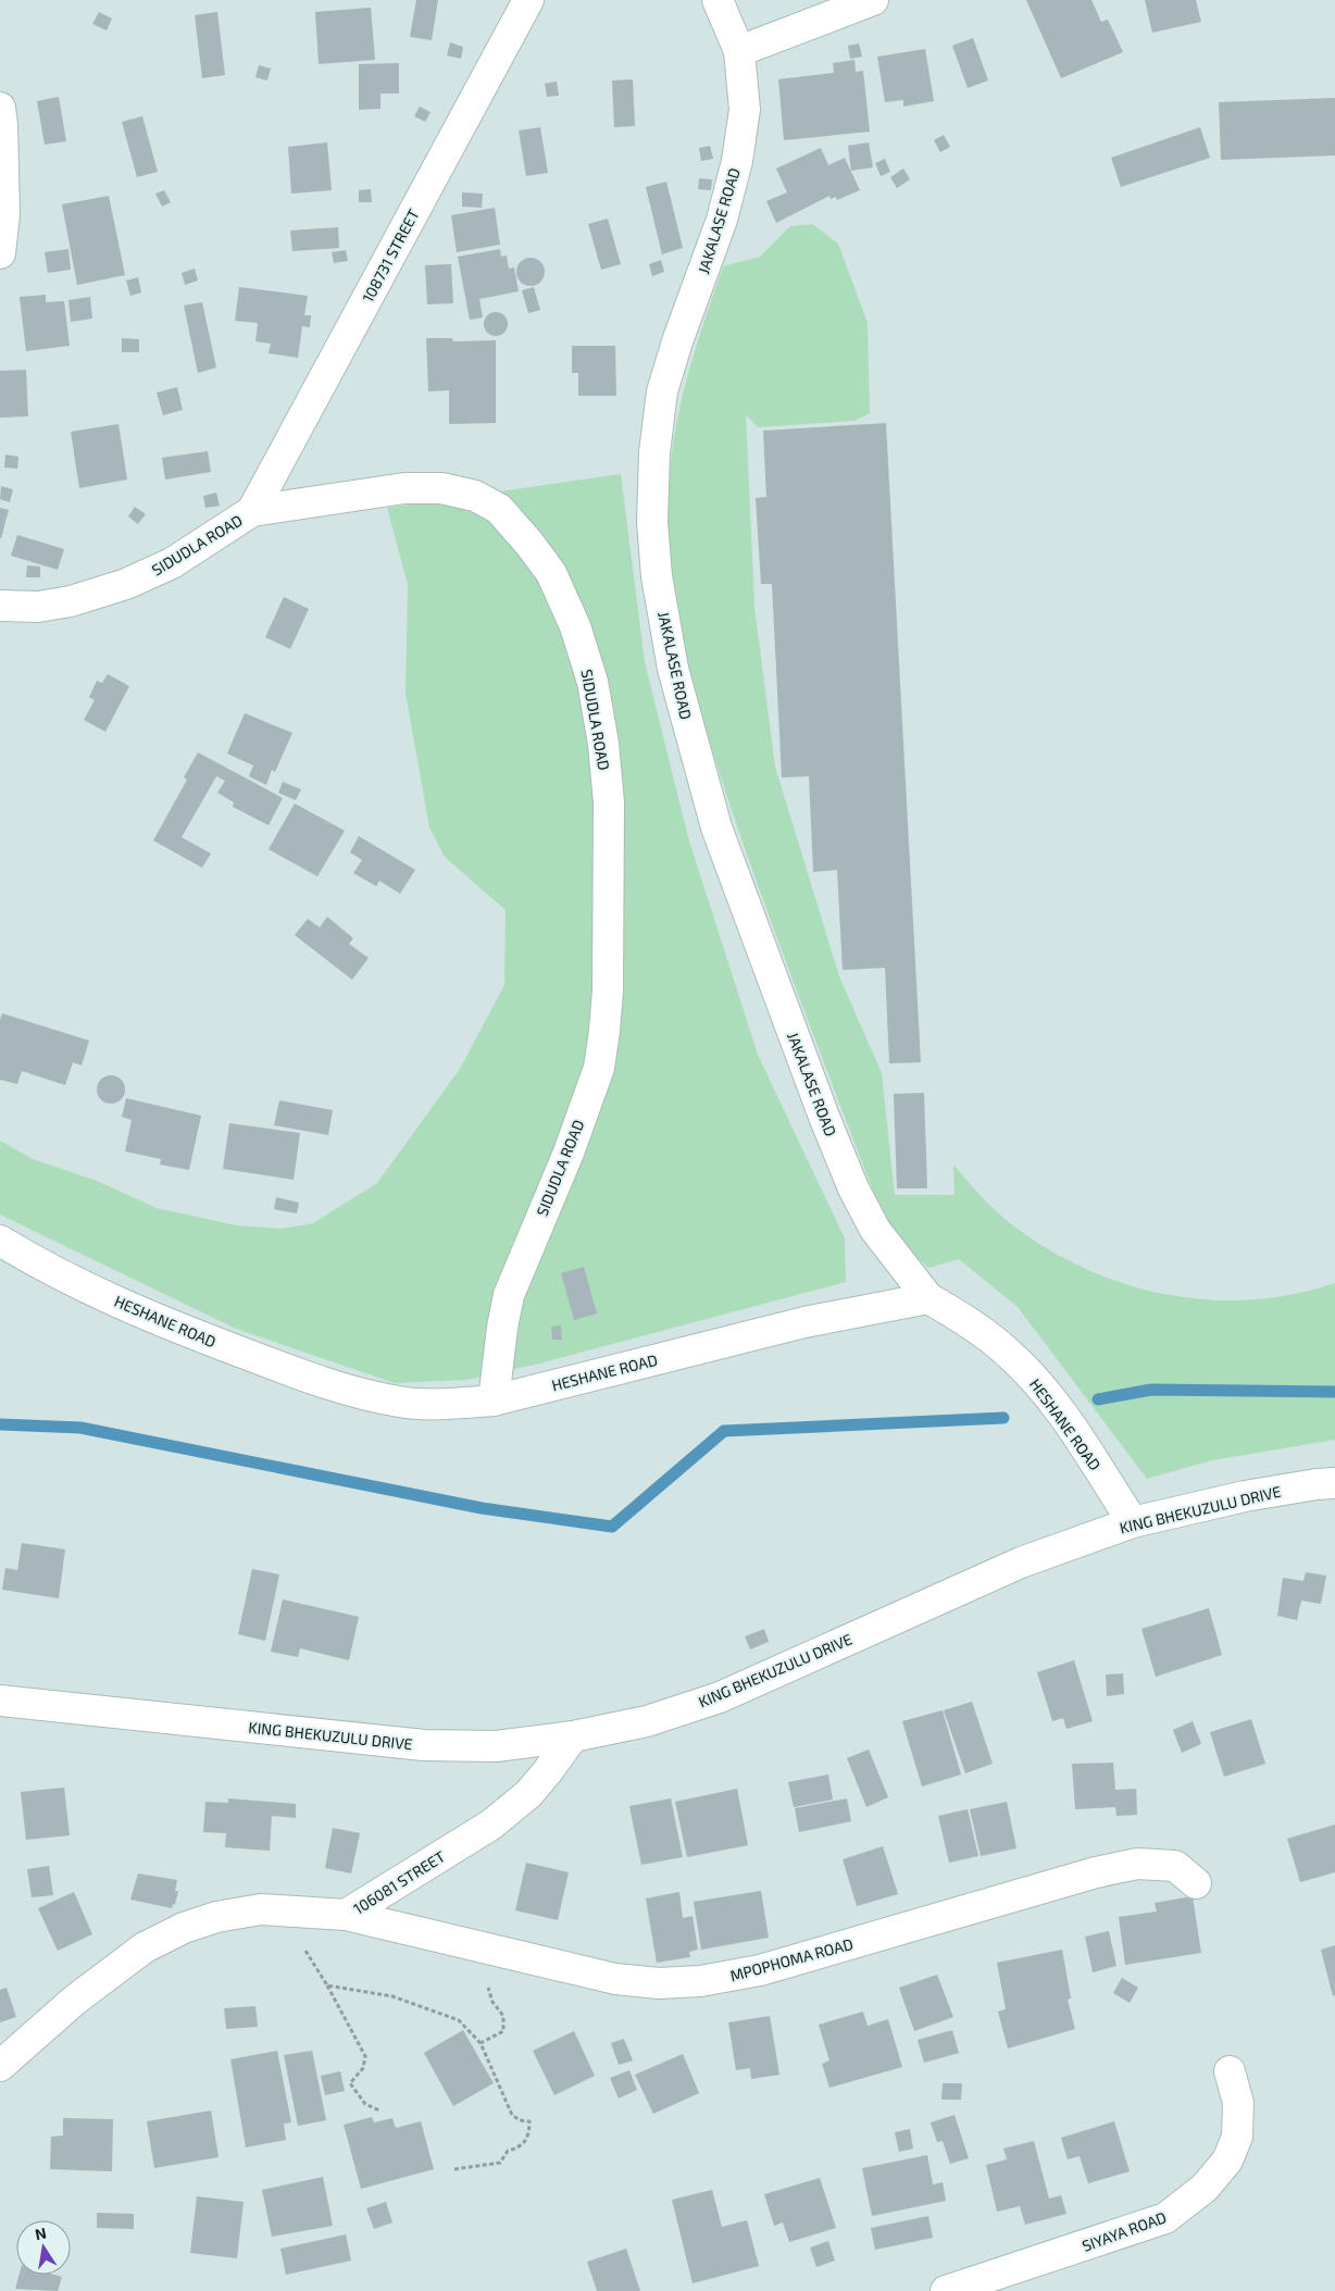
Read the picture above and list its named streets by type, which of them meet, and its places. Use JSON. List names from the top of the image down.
{
  "streets": {
    "street": [
      "JAKALASE ROAD",
      "108731 STREET",
      "SIDUDLA ROAD",
      "HESHANE ROAD",
      "KING BHEKUZULU DRIVE",
      "106081 STREET",
      "MPOPHOMA ROAD",
      "SIYAYA ROAD"
    ]
  },
  "crossings": [
    ["JAKALASE ROAD", "HESHANE ROAD"],
    ["108731 STREET", "SIDUDLA ROAD"],
    ["SIDUDLA ROAD", "HESHANE ROAD"],
    ["HESHANE ROAD", "KING BHEKUZULU DRIVE"],
    ["KING BHEKUZULU DRIVE", "106081 STREET"],
    ["106081 STREET", "MPOPHOMA ROAD"]
  ],
  "north": "top"
}
